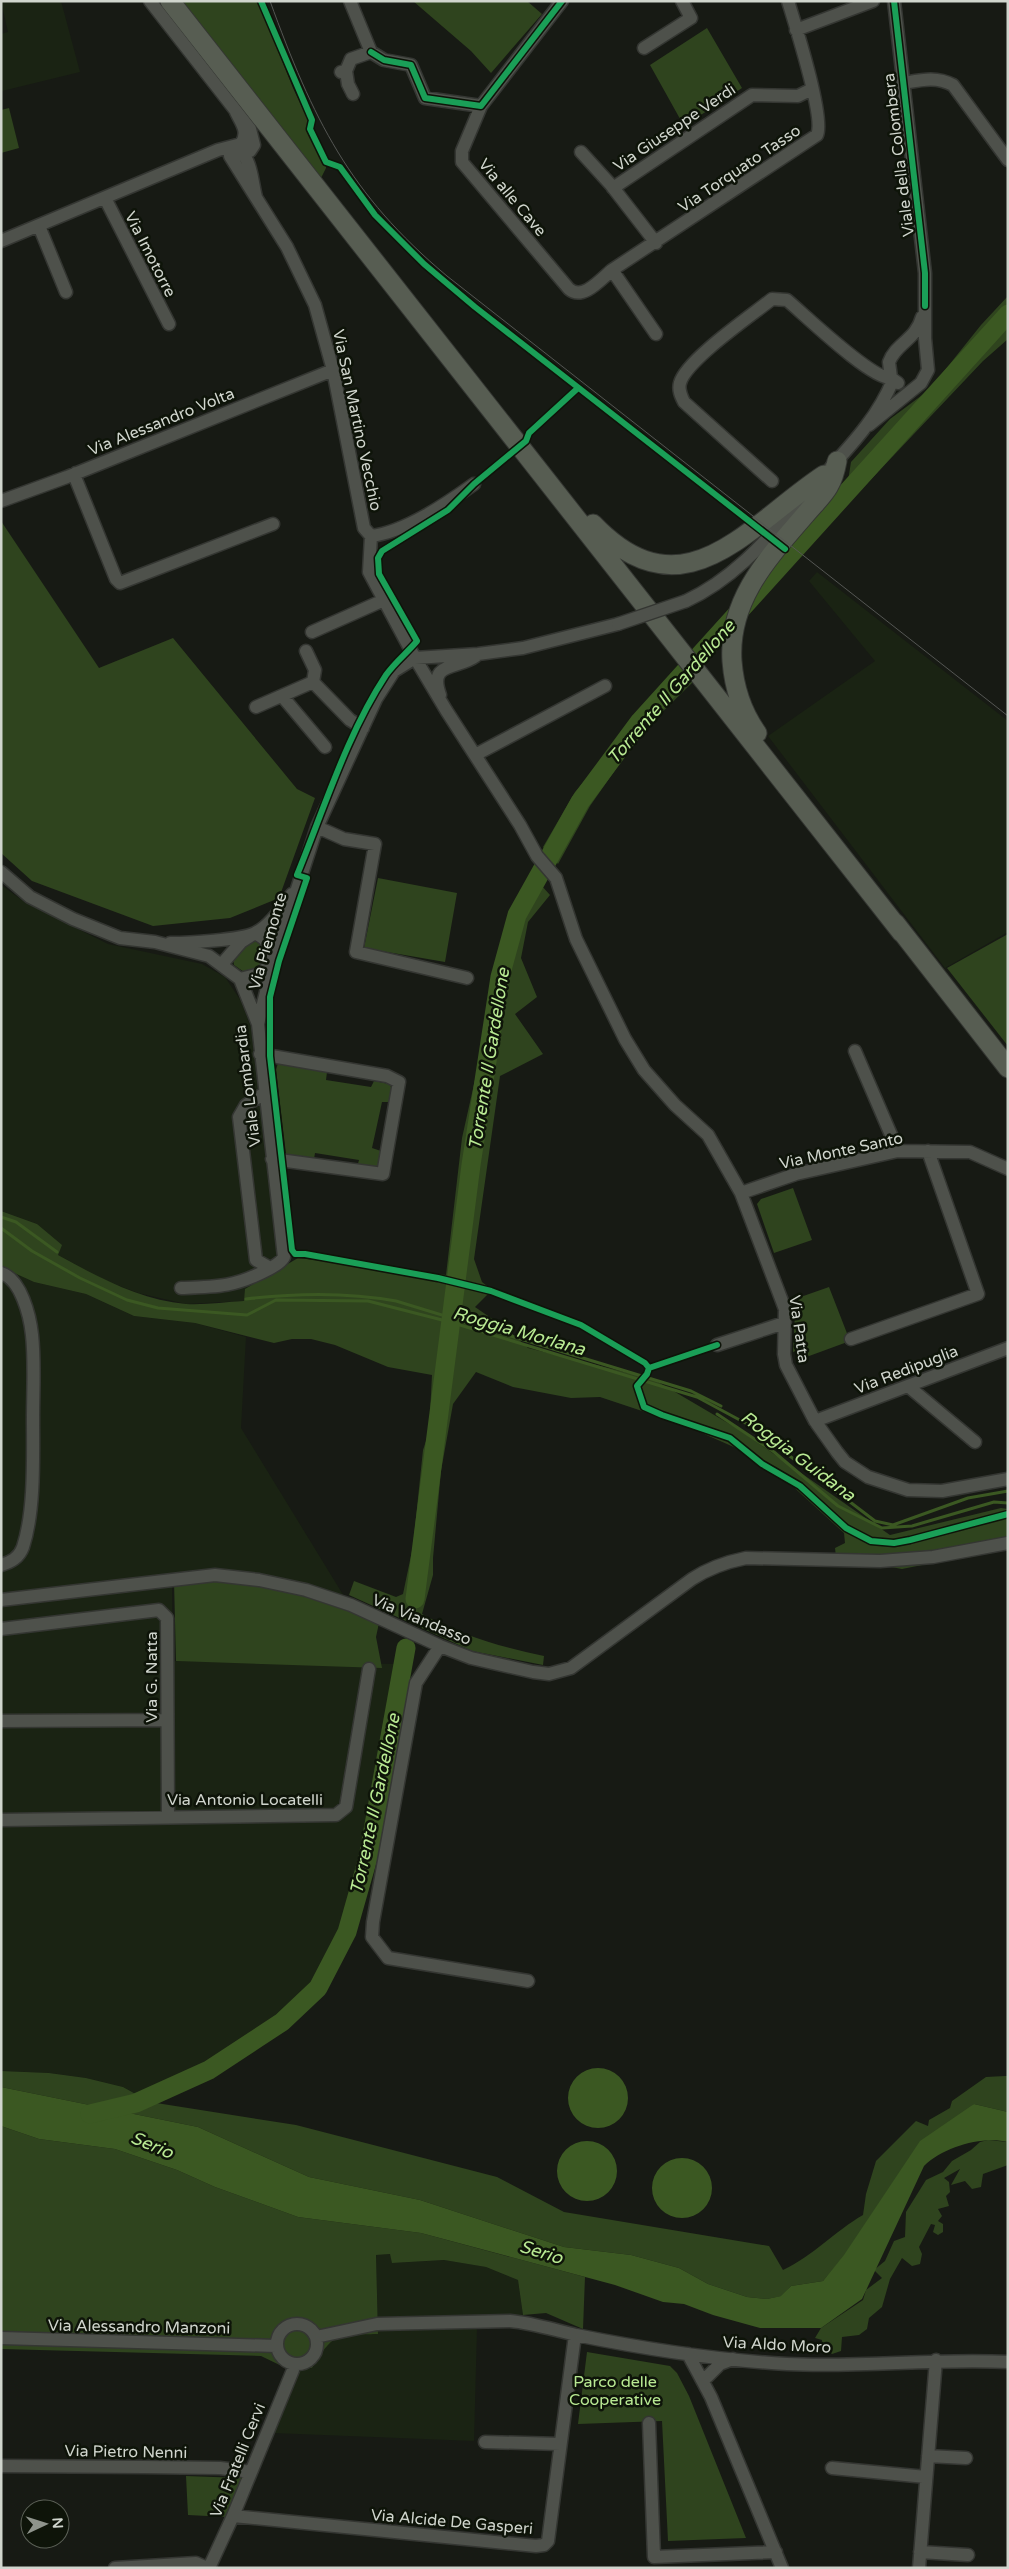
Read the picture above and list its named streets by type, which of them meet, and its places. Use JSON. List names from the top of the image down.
{
  "streets": {
    "street": [
      "Via Giuseppe Verdi",
      "Viale della Colombera",
      "Via Torquato Tasso",
      "Via alle Cave",
      "Via Imotorre",
      "Via San Martino Vecchio",
      "Via Alessandro Volta",
      "Via Piemonte",
      "Viale Lombardia",
      "Via Monte Santo",
      "Via Patta",
      "Via Redipuglia",
      "Via Viandasso",
      "Via G. Natta",
      "Via Antonio Locatelli",
      "Via Alessandro Manzoni",
      "Via Aldo Moro",
      "Via Pietro Nenni",
      "Via Fratelli Cervi",
      "Via Alcide De Gasperi"
    ]
  },
  "crossings": [
    ["Via Giuseppe Verdi", "Via Torquato Tasso"],
    ["Viale della Colombera", "Via San Martino Vecchio"],
    ["Viale della Colombera", "Via Piemonte"],
    ["Via Torquato Tasso", "Via alle Cave"],
    ["Via Imotorre", "Via San Martino Vecchio"],
    ["Via San Martino Vecchio", "Via Alessandro Volta"],
    ["Via San Martino Vecchio", "Via Piemonte"],
    ["Via San Martino Vecchio", "Via Monte Santo"],
    ["Via San Martino Vecchio", "Via Patta"],
    ["Via Piemonte", "Viale Lombardia"],
    ["Via Monte Santo", "Via Patta"],
    ["Via Patta", "Via Redipuglia"],
    ["Via G. Natta", "Via Antonio Locatelli"],
    ["Via Alessandro Manzoni", "Via Fratelli Cervi"],
    ["Via Aldo Moro", "Via Alcide De Gasperi"],
    ["Via Pietro Nenni", "Via Fratelli Cervi"],
    ["Via Fratelli Cervi", "Via Alcide De Gasperi"]
  ],
  "water": [
    "Torrente Il Gardellone",
    "Roggia Morlana",
    "Roggia Guidana",
    "Serio"
  ],
  "parks": ["Parco delle Cooperative"],
  "north": "right"
}
